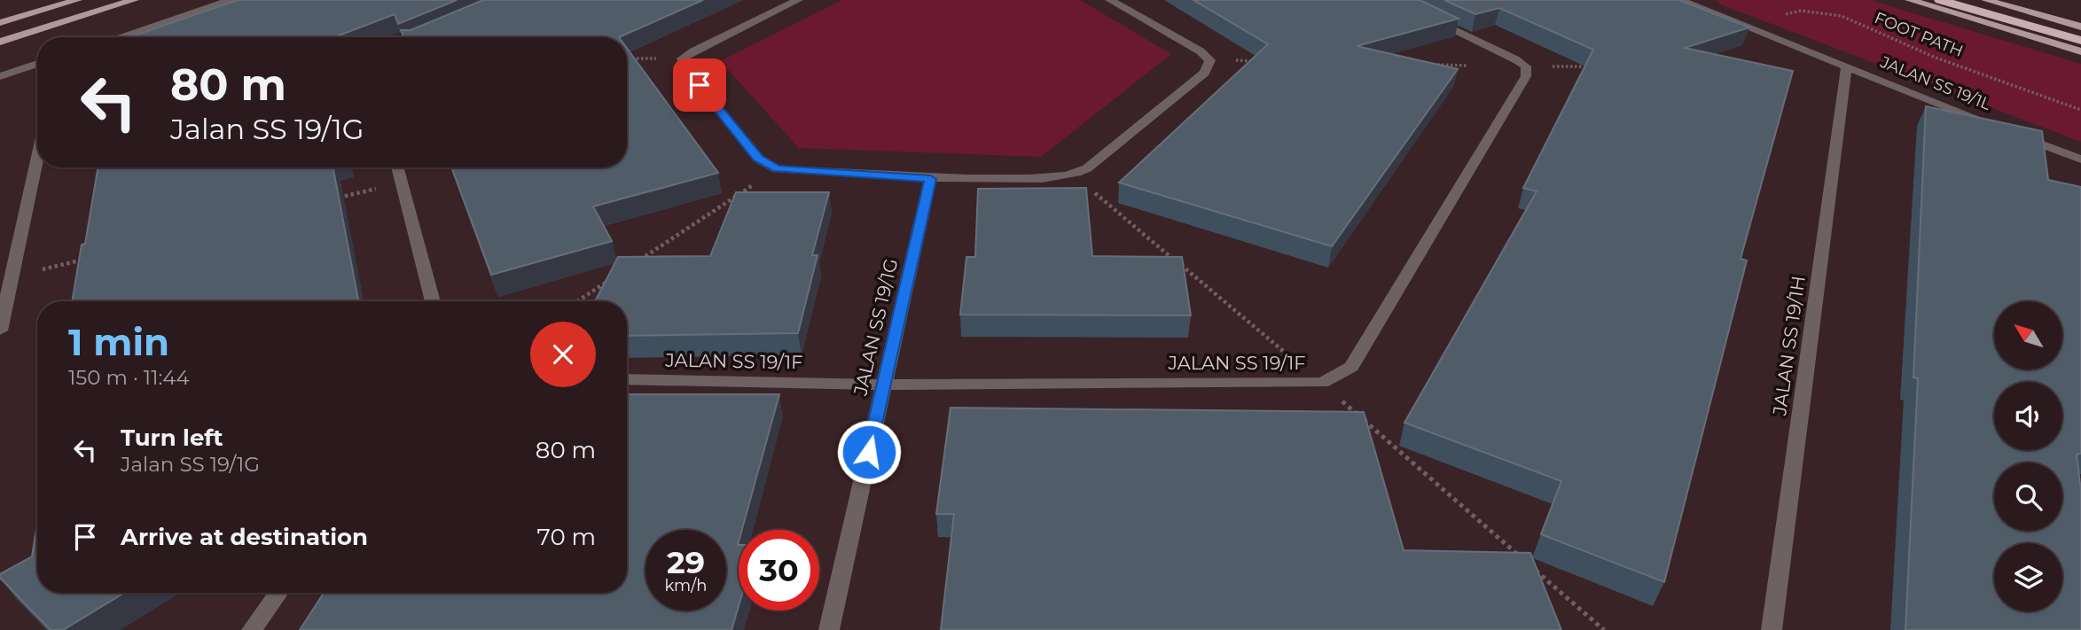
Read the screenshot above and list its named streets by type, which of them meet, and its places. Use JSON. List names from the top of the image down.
{
  "streets": {
    "street": [
      "JALAN SS 19/1L",
      "JALAN SS 19/1G",
      "JALAN SS 19/1H",
      "JALAN SS 19/1F"
    ],
    "path": ["FOOT PATH"]
  },
  "crossings": [
    ["FOOT PATH", "JALAN SS 19/1L"],
    ["JALAN SS 19/1L", "JALAN SS 19/1H"],
    ["JALAN SS 19/1G", "JALAN SS 19/1F"]
  ],
  "north": "top left",
  "page": {
    "turn": ["80 m", "Jalan SS 19/1G"],
    "heading": ["1 min", "150 m · 11:44"],
    "list": [
      {
        "name": "Turn left",
        "note": "Jalan SS 19/1G",
        "value": "80 m"
      },
      {
        "name": "Arrive at destination",
        "value": "70 m"
      }
    ],
    "speed": "29 km/h",
    "limit": "30"
  }
}
